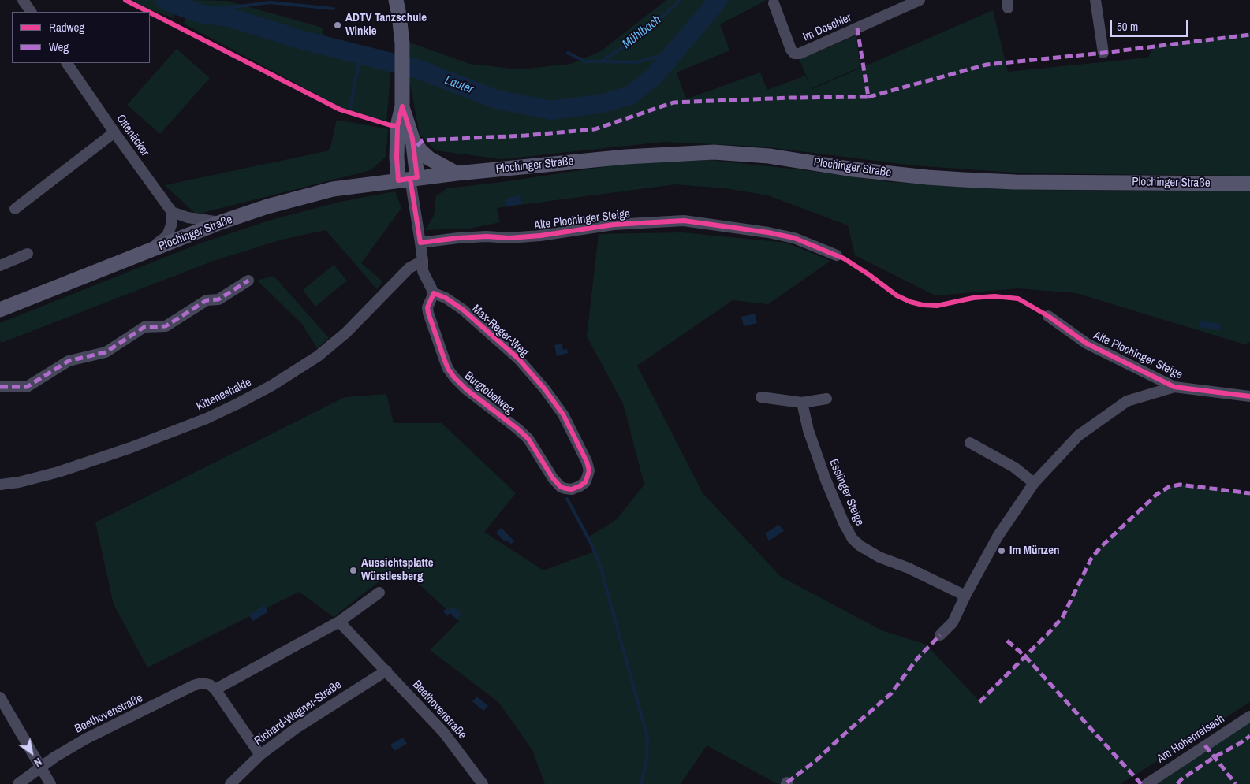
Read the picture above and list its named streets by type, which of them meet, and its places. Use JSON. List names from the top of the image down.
{
  "streets": {
    "main road": ["Plochinger Straße"],
    "street": [
      "Im Doschler",
      "Ottenäcker",
      "Alte Plochinger Steige",
      "Max-Reger-Weg",
      "Burgtobelweg",
      "Kitteneshalde",
      "Esslinger Steige",
      "Beethovenstraße",
      "Richard-Wagner-Straße",
      "Am Hohenreisach"
    ]
  },
  "crossings": [
    ["Max-Reger-Weg", "Burgtobelweg"],
    ["Beethovenstraße", "Richard-Wagner-Straße"]
  ],
  "water": ["Mühlbach", "Lauter"],
  "places": ["ADTV Tanzschule Winkle", "Im Münzen", "Aussichtsplatte Würstlesberg"],
  "legend": ["Radweg", "Weg"],
  "scale_bar": "50 m",
  "north": "bottom right"
}
